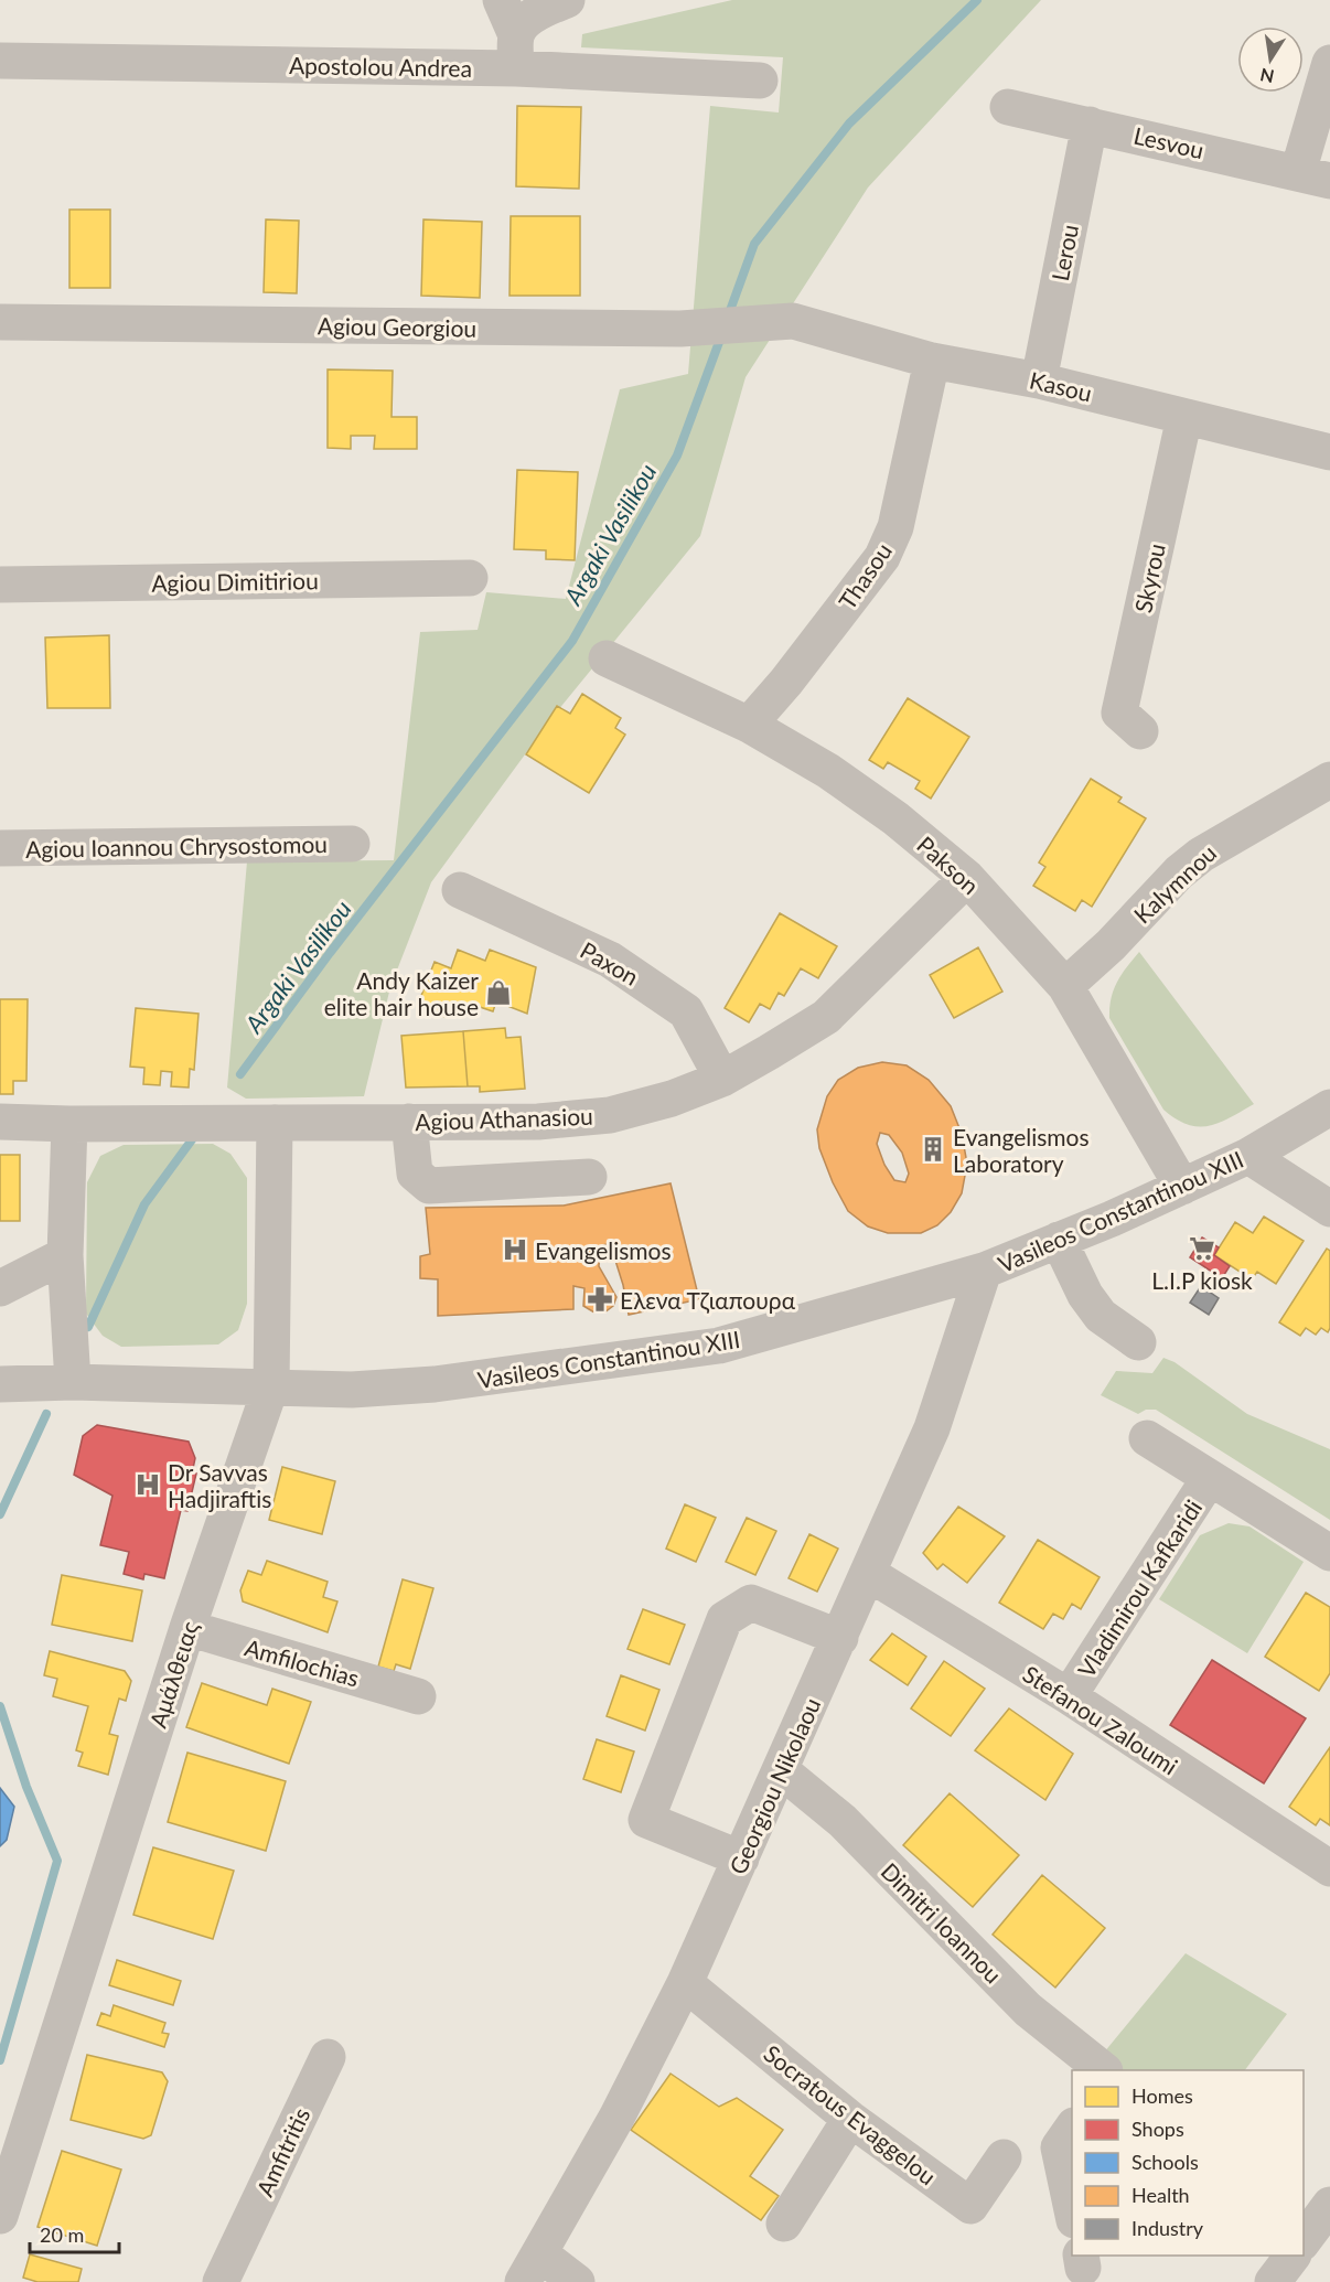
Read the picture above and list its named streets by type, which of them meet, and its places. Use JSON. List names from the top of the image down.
{
  "streets": {
    "street": [
      "Apostolou Andrea",
      "Lesvou",
      "Lerou",
      "Agiou Georgiou",
      "Kasou",
      "Thasou",
      "Skyrou",
      "Agiou Dimitiriou",
      "Agiou Ioannou Chrysostomou",
      "Pakson",
      "Kalymnou",
      "Paxon",
      "Agiou Athanasiou",
      "Vasileos Constantinou XIII",
      "Vladimirou Kafkaridi",
      "Amfilochias",
      "Αμάλθειας",
      "Stefanou Zaloumi",
      "Georgiou Nikolaou",
      "Dimitri Ioannou",
      "Socratous Evaggelou",
      "Amfitritis"
    ]
  },
  "crossings": [
    ["Lesvou", "Lerou"],
    ["Lerou", "Kasou"],
    ["Agiou Georgiou", "Kasou"],
    ["Kasou", "Thasou"],
    ["Kasou", "Skyrou"],
    ["Thasou", "Pakson"],
    ["Pakson", "Kalymnou"],
    ["Pakson", "Agiou Athanasiou"],
    ["Pakson", "Vasileos Constantinou XIII"],
    ["Paxon", "Agiou Athanasiou"],
    ["Agiou Athanasiou", "Αμάλθειας"],
    ["Vasileos Constantinou XIII", "Αμάλθειας"],
    ["Vasileos Constantinou XIII", "Georgiou Nikolaou"],
    ["Vladimirou Kafkaridi", "Stefanou Zaloumi"],
    ["Amfilochias", "Αμάλθειας"],
    ["Stefanou Zaloumi", "Georgiou Nikolaou"],
    ["Georgiou Nikolaou", "Dimitri Ioannou"],
    ["Georgiou Nikolaou", "Socratous Evaggelou"]
  ],
  "water": ["Argaki Vasilikou"],
  "places": {
    "shop": ["Andy Kaizer elite hair house"],
    "building": ["Evangelismos Laboratory"],
    "supermarket": ["L.I.P kiosk"],
    "hospital": ["Evangelismos", "Dr Savvas Hadjiraftis"],
    "pharmacy": ["Ελενα Τζιαπουρα"]
  },
  "legend": [
    "Homes",
    "Shops",
    "Schools",
    "Health",
    "Industry"
  ],
  "scale_bar": "20 m",
  "north": "bottom"
}
